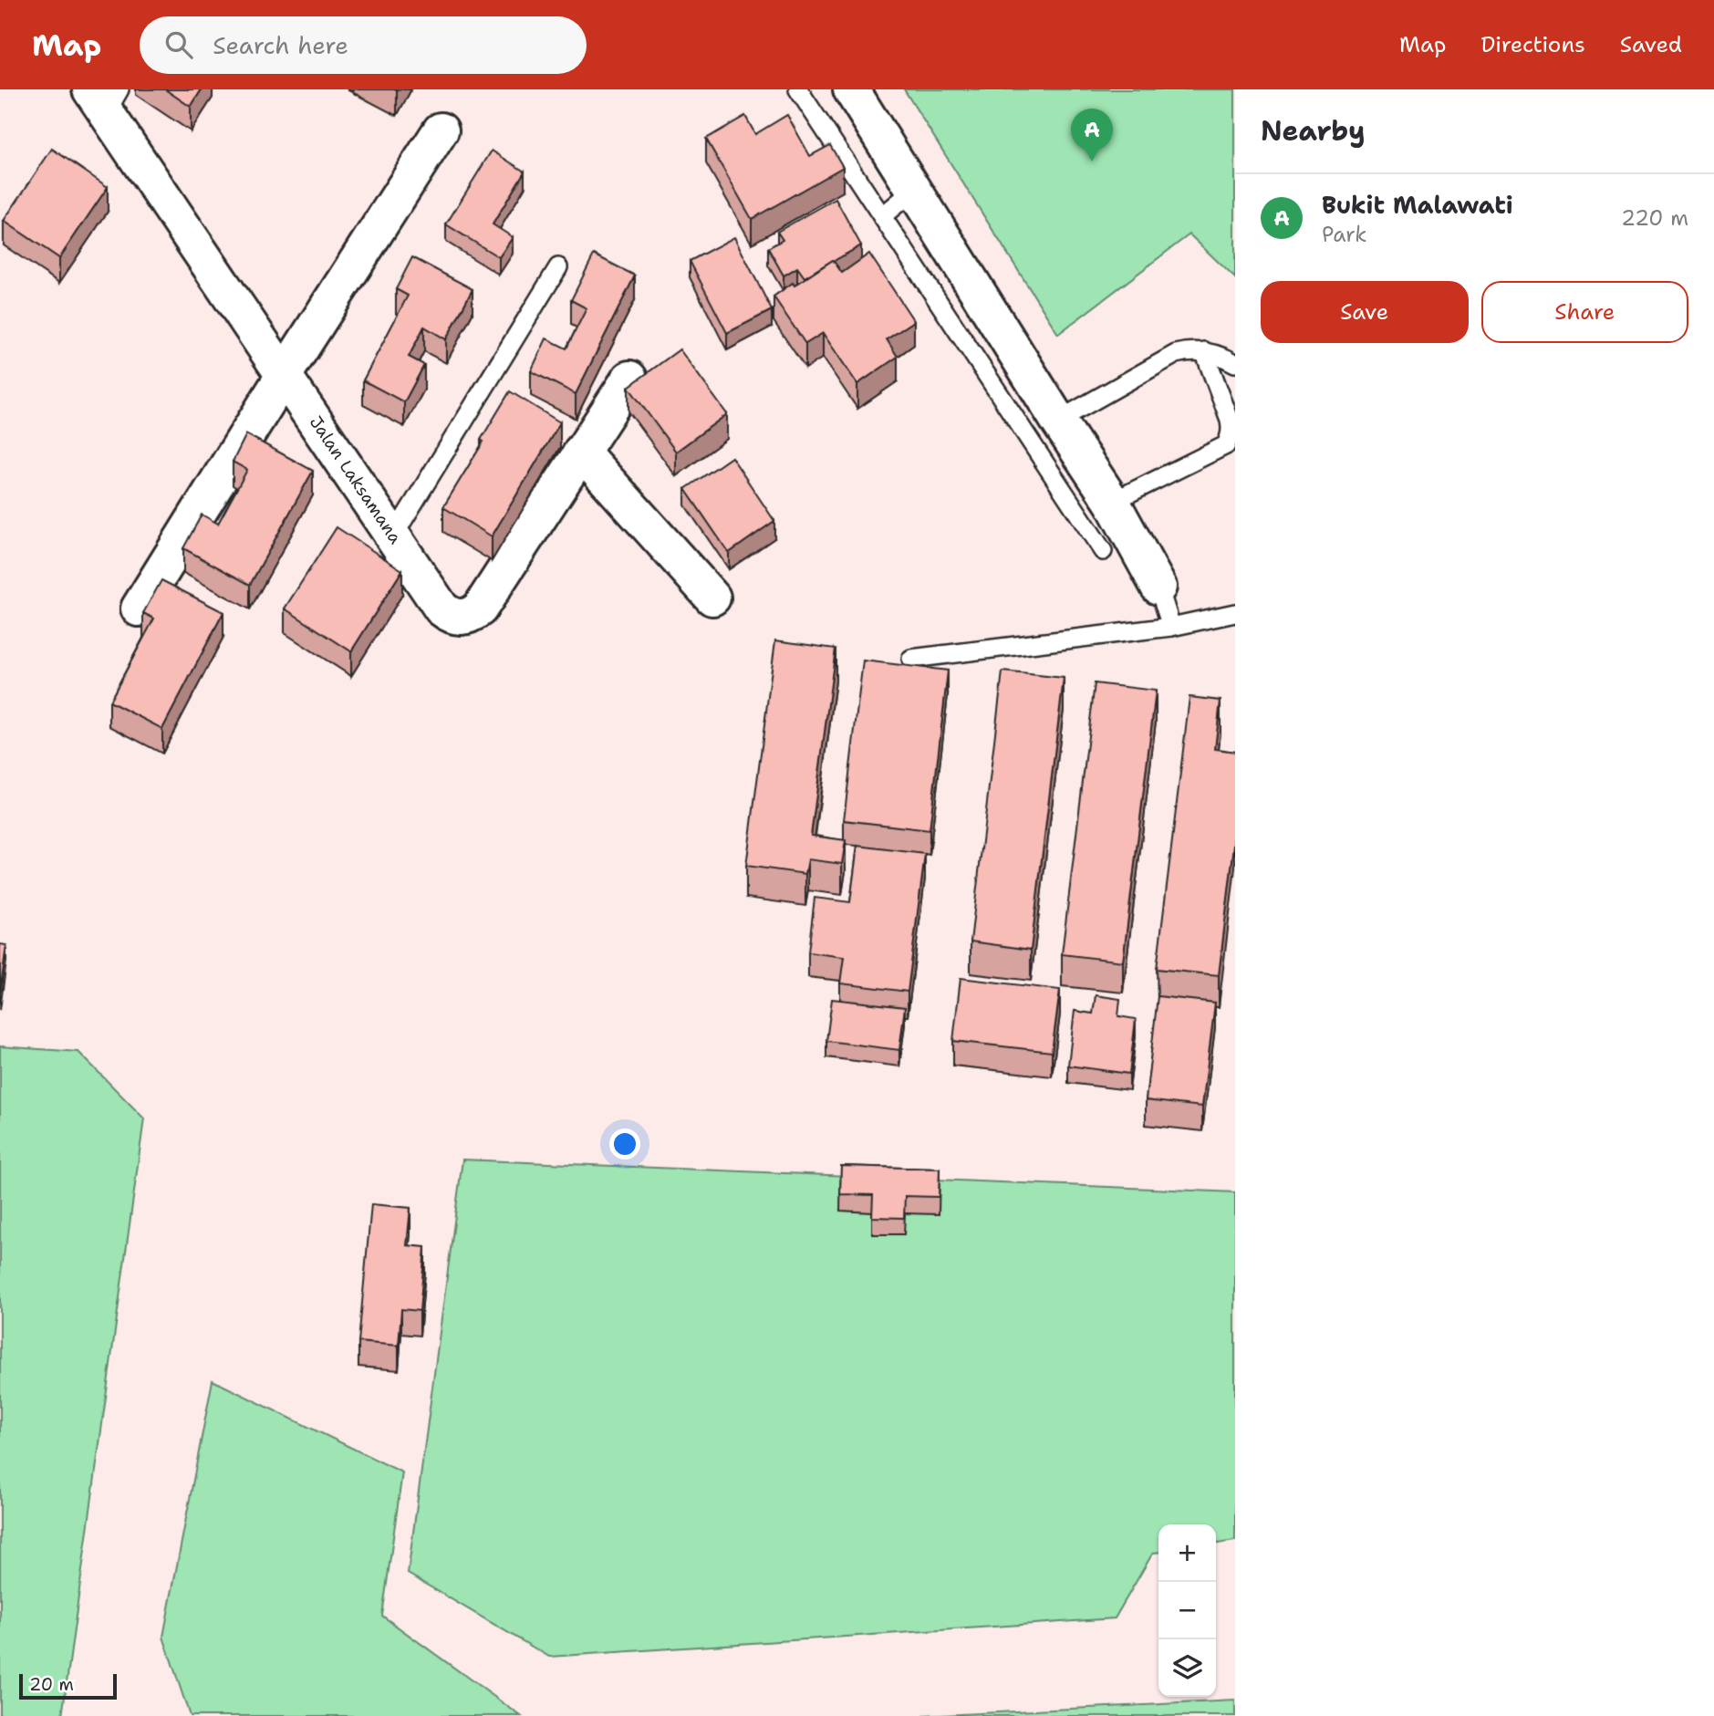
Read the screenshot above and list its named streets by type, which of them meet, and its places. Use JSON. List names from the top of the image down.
{
  "streets": {
    "street": ["Jalan Laksamana"]
  },
  "scale_bar": "20 m",
  "page": {
    "header": "Map",
    "search": "Search here",
    "nav": ["Map", "Directions", "Saved"],
    "heading": "Nearby",
    "pins": "A",
    "list": [
      {
        "mark": "A",
        "name": "Bukit Malawati",
        "note": "Park",
        "value": "220 m"
      }
    ],
    "buttons": ["Save", "Share"],
    "map_buttons": ["+", "−"],
    "scale": "20 m"
  }
}
